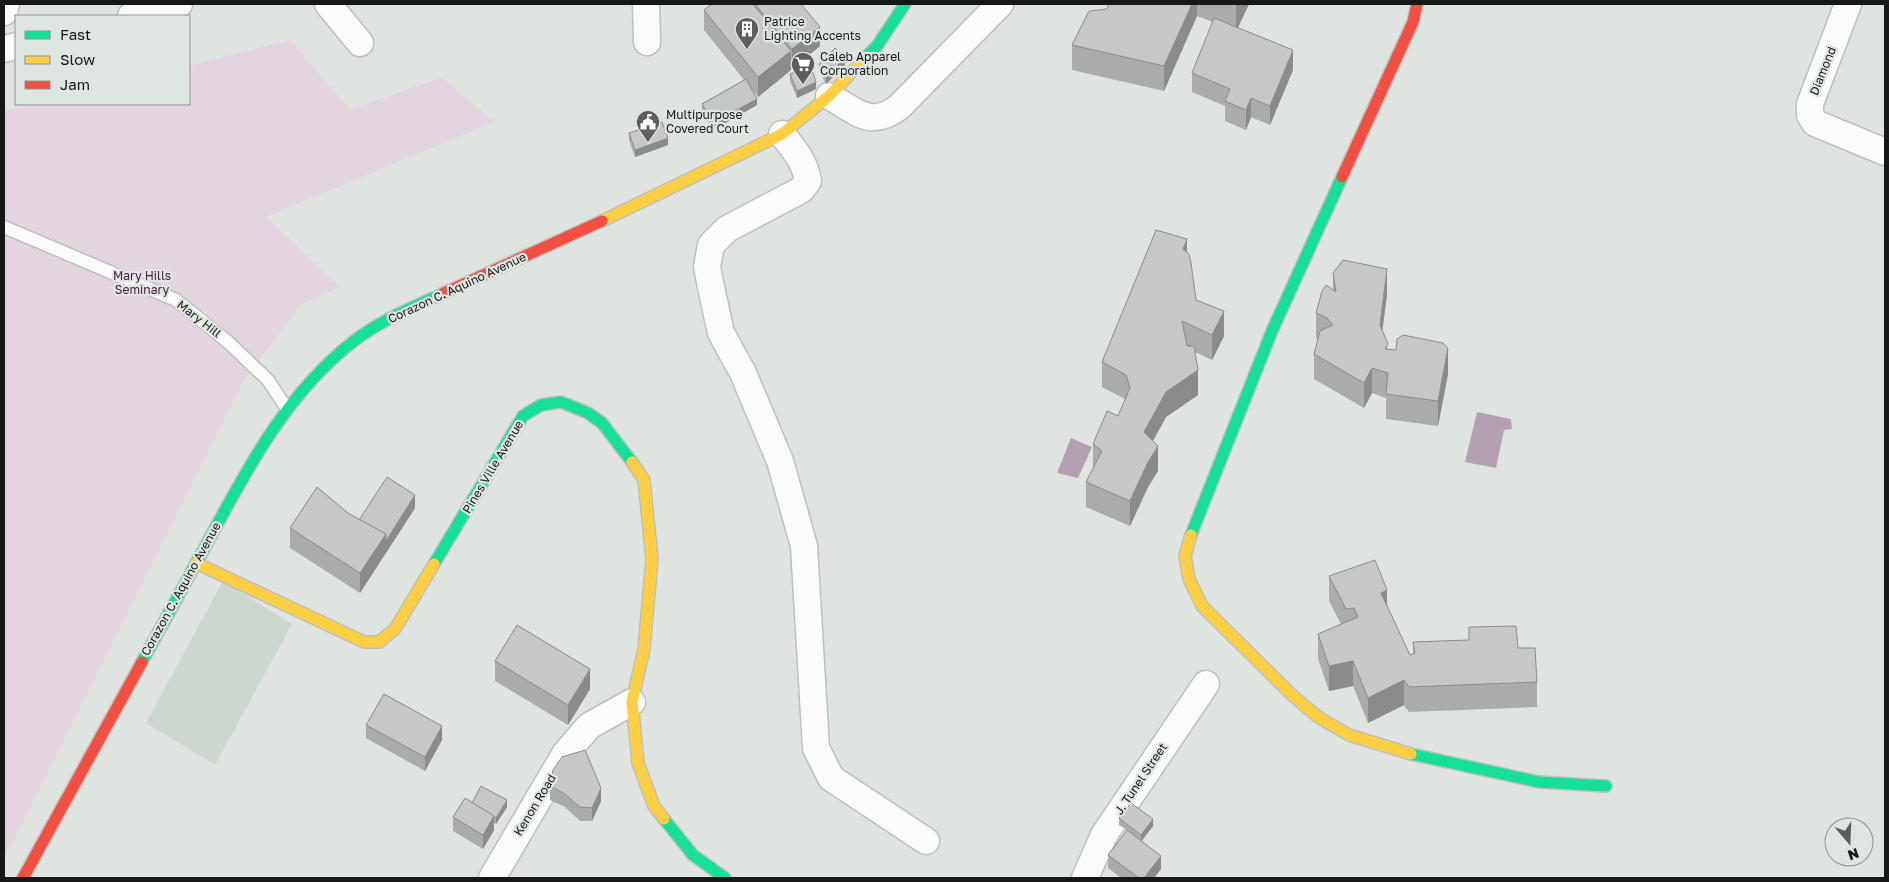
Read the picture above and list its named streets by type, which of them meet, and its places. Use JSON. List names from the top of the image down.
{
  "streets": {
    "street": [
      "Diamond",
      "Corazon C. Aquino Avenue",
      "Pines Ville Avenue",
      "J. Tunel Street",
      "Kenon Road"
    ],
    "lane": ["Mary Hill"]
  },
  "crossings": [
    ["Corazon C. Aquino Avenue", "Mary Hill"],
    ["Corazon C. Aquino Avenue", "Pines Ville Avenue"],
    ["Pines Ville Avenue", "Kenon Road"]
  ],
  "parks": ["Mary Hills Seminary"],
  "places": {
    "building": ["Patrice Lighting Accents"],
    "supermarket": ["Caleb Apparel Corporation"],
    "public building": ["Multipurpose Covered Court"]
  },
  "legend": ["Fast", "Slow", "Jam"],
  "north": "bottom"
}
